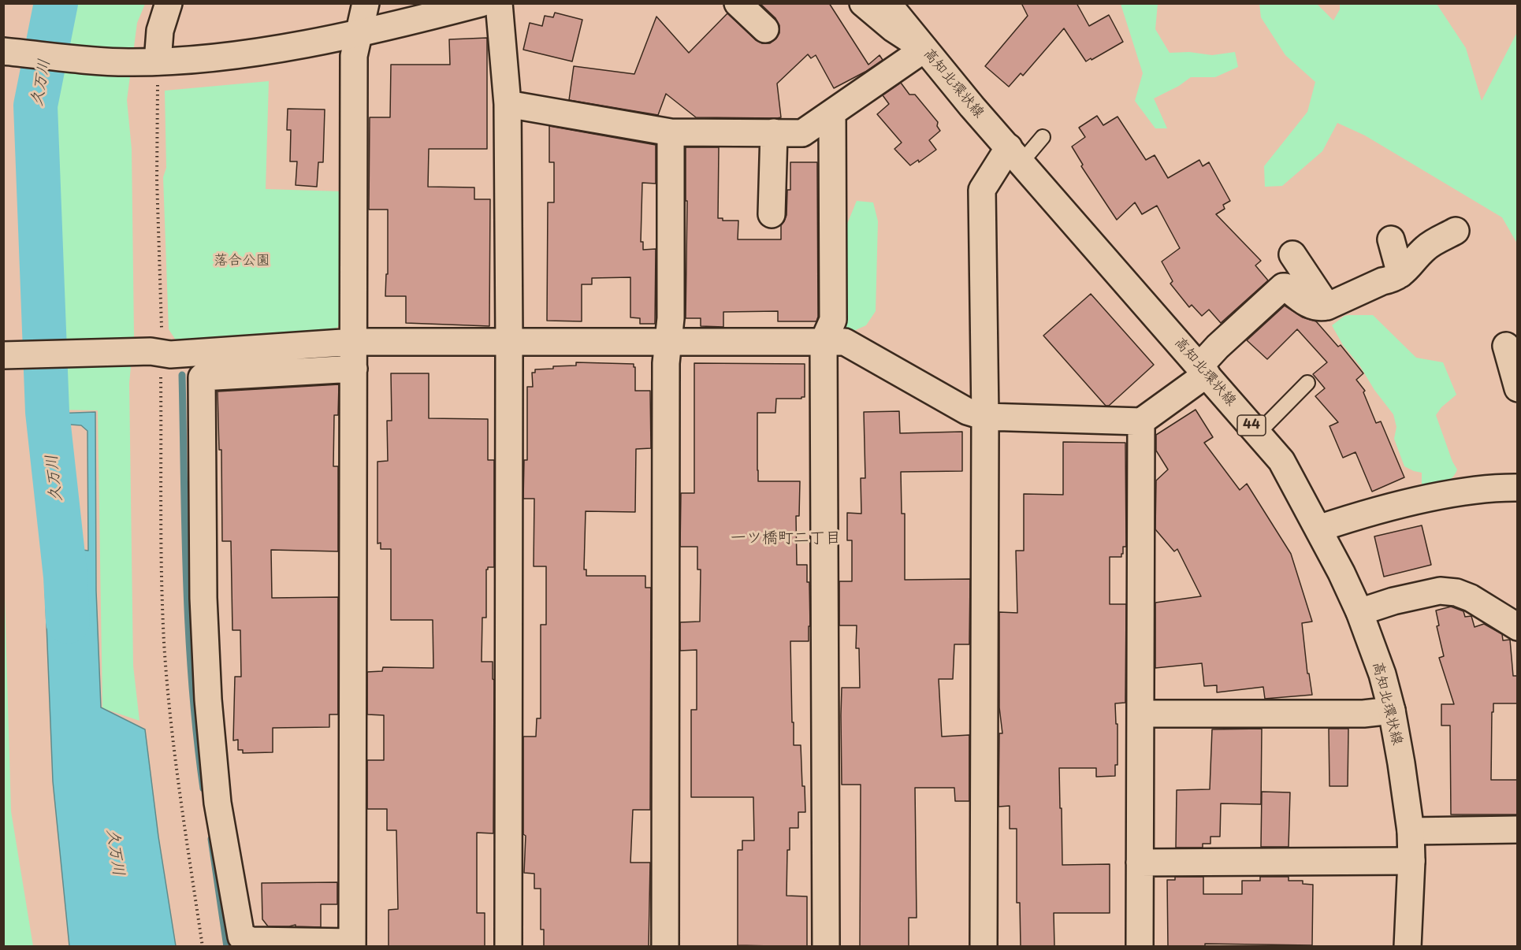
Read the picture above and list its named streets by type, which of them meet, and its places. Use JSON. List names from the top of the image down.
{
  "streets": {
    "street": ["高知北環状線", "44"]
  },
  "districts": ["一ツ橋町二丁目"],
  "water": ["久万川"],
  "parks": ["落合公園"]
}
